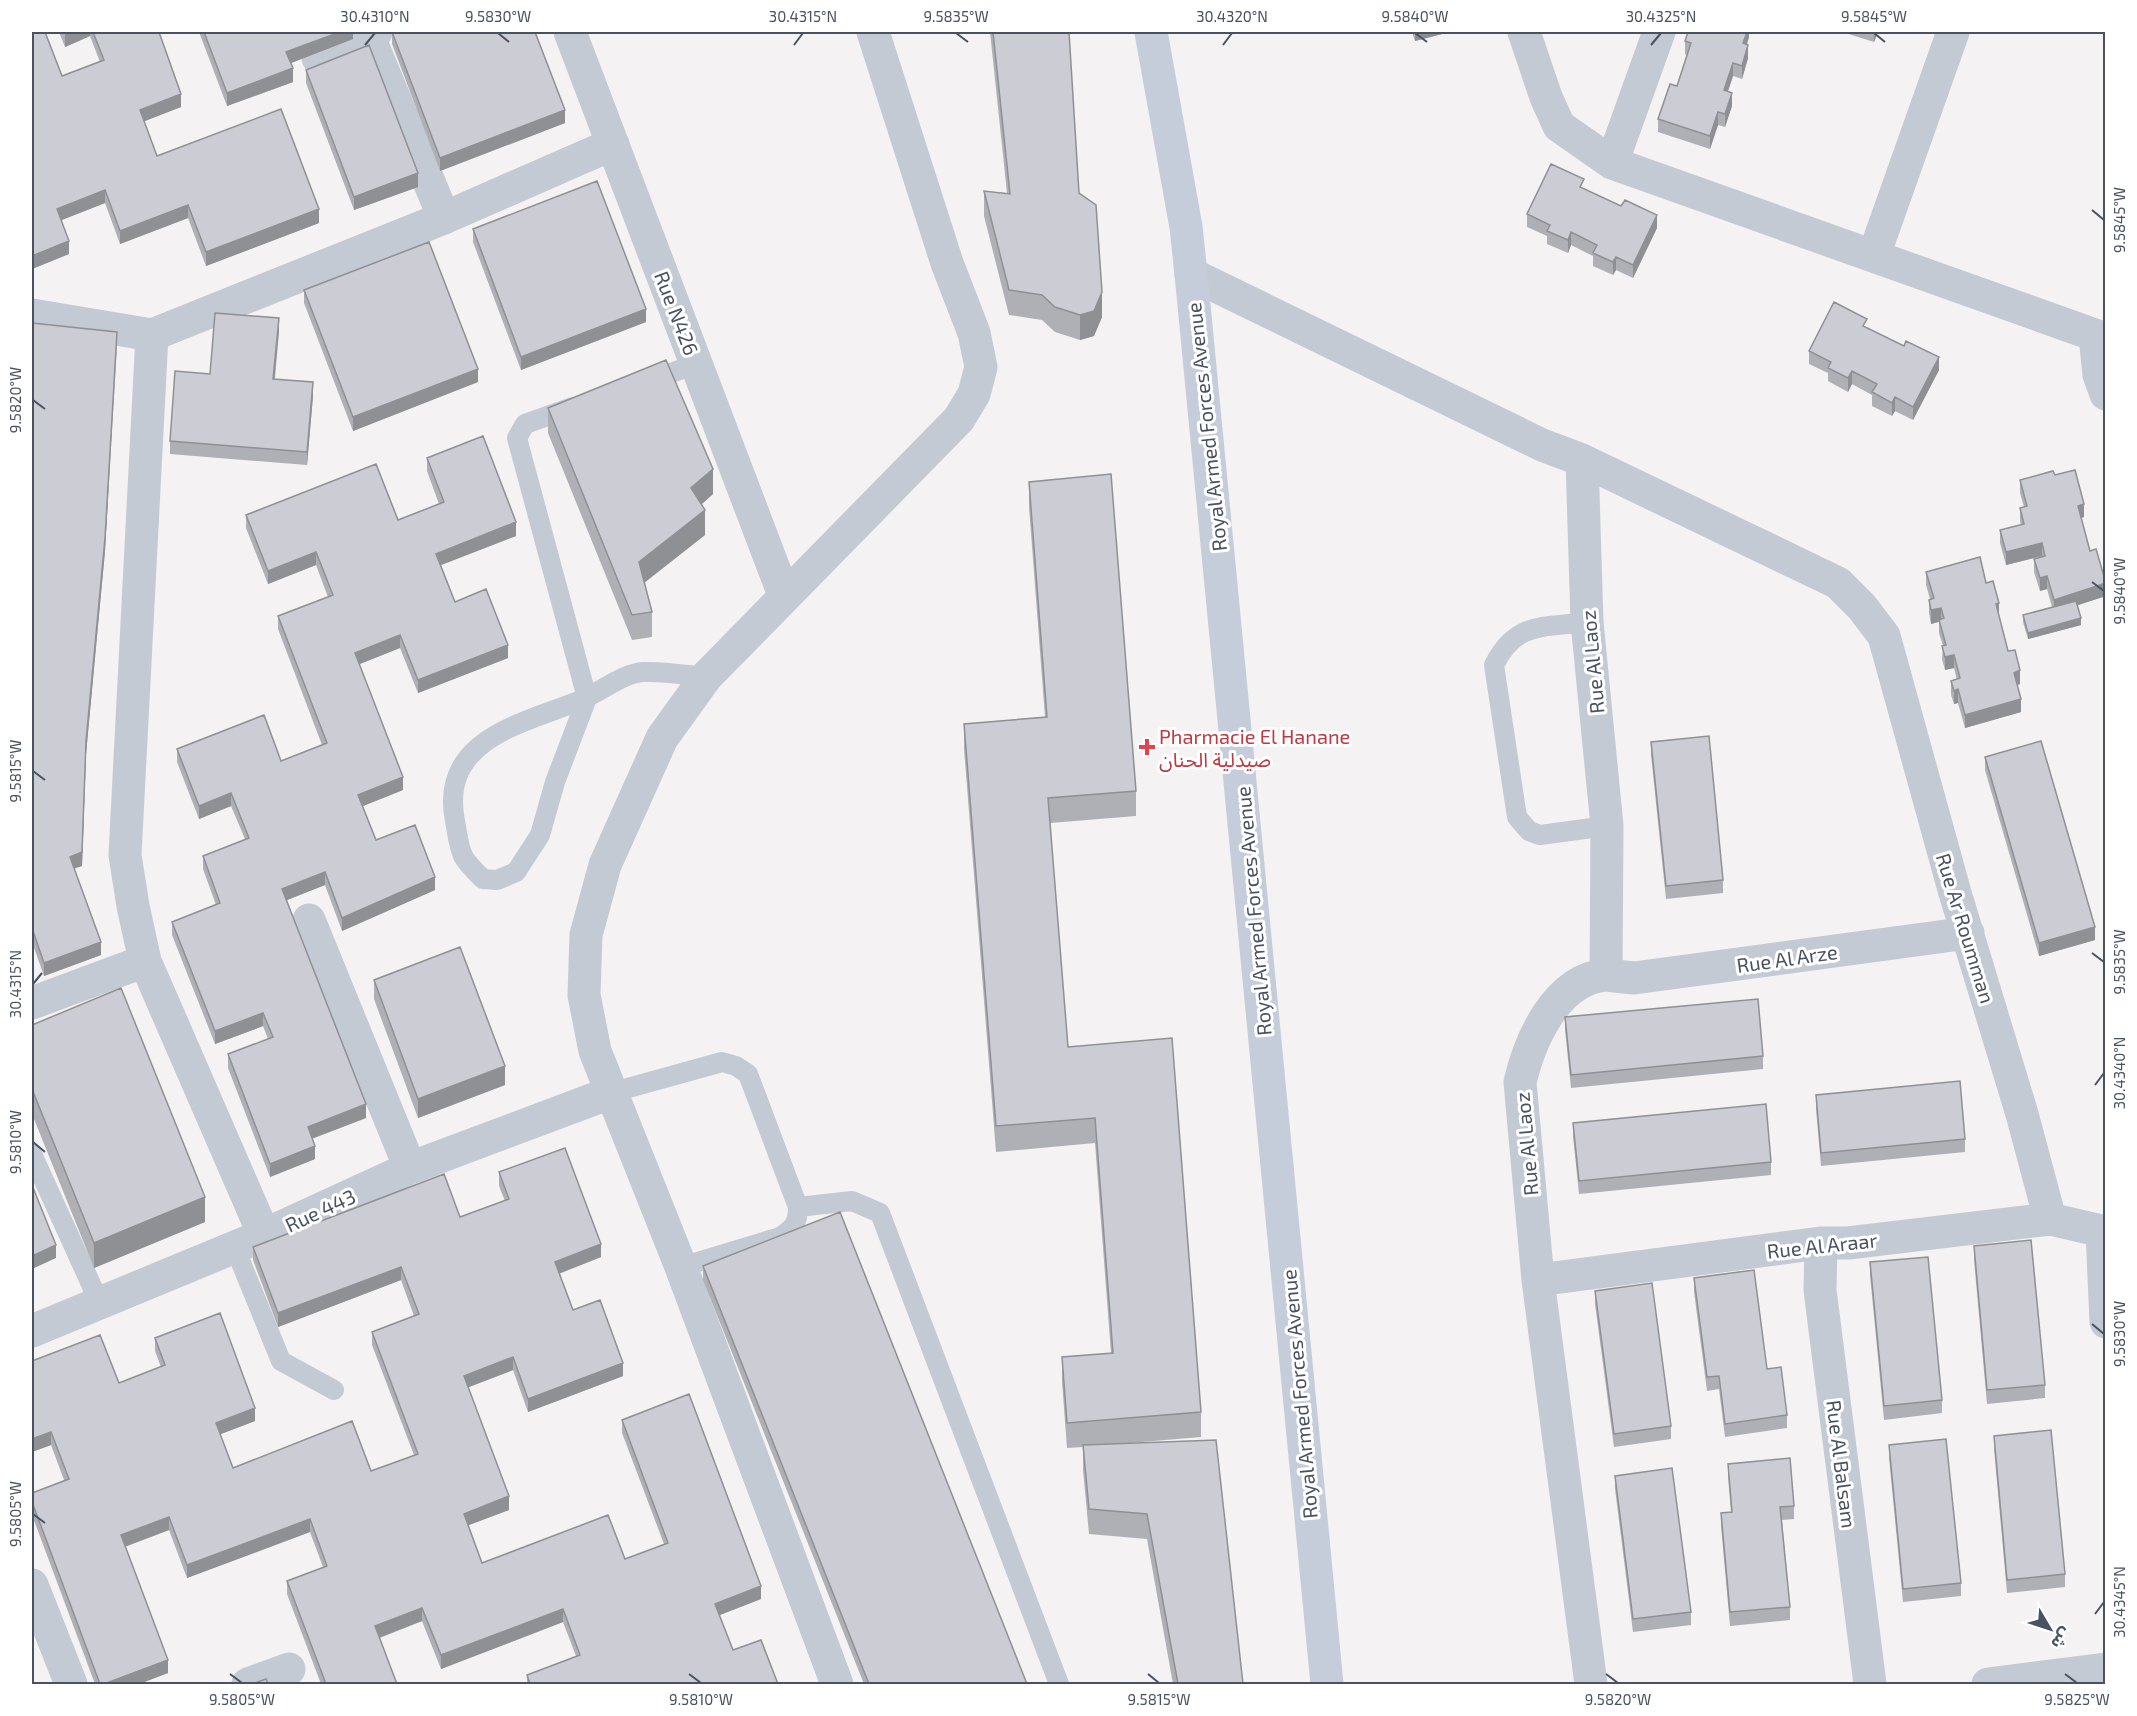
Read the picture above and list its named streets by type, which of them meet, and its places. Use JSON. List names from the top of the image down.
{
  "streets": {
    "main road": ["Royal Armed Forces Avenue"],
    "street": [
      "Rue N426",
      "Rue Al Laoz",
      "Rue Ar Roumman",
      "Rue Al Arze",
      "Rue 443",
      "Rue Al Araar",
      "Rue Al Balsam"
    ]
  },
  "crossings": [
    ["Rue Al Laoz", "Rue Ar Roumman"],
    ["Rue Al Laoz", "Rue Al Arze"],
    ["Rue Al Laoz", "Rue Al Araar"],
    ["Rue Ar Roumman", "Rue Al Arze"],
    ["Rue Ar Roumman", "Rue Al Araar"],
    ["Rue Al Araar", "Rue Al Balsam"]
  ],
  "places": {
    "health": ["Pharmacie El Hanane صيدلية الحنان"]
  },
  "north": "bottom right",
  "coordinates": [
    "30.4310°N",
    "9.5830°W",
    "30.4315°N",
    "9.5835°W",
    "30.4320°N",
    "9.5840°W",
    "30.4325°N",
    "9.5845°W",
    "9.5820°W",
    "9.5815°W",
    "30.4340°N",
    "9.5810°W",
    "9.5805°W",
    "30.4345°N",
    "9.5825°W"
  ]
}
